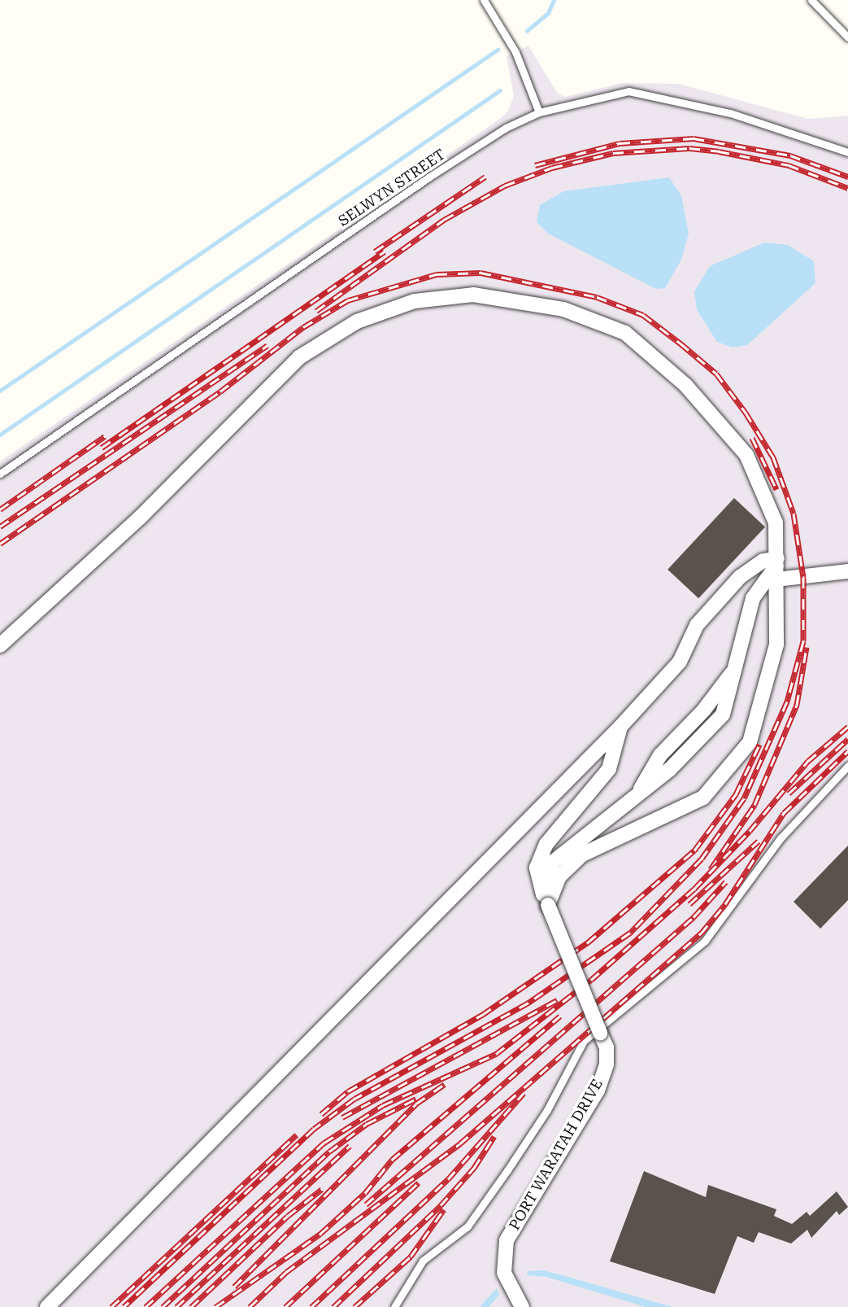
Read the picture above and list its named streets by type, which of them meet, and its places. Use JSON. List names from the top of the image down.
{
  "streets": {
    "street": ["PORT WARATAH DRIVE"],
    "lane": ["SELWYN STREET"]
  }
}
